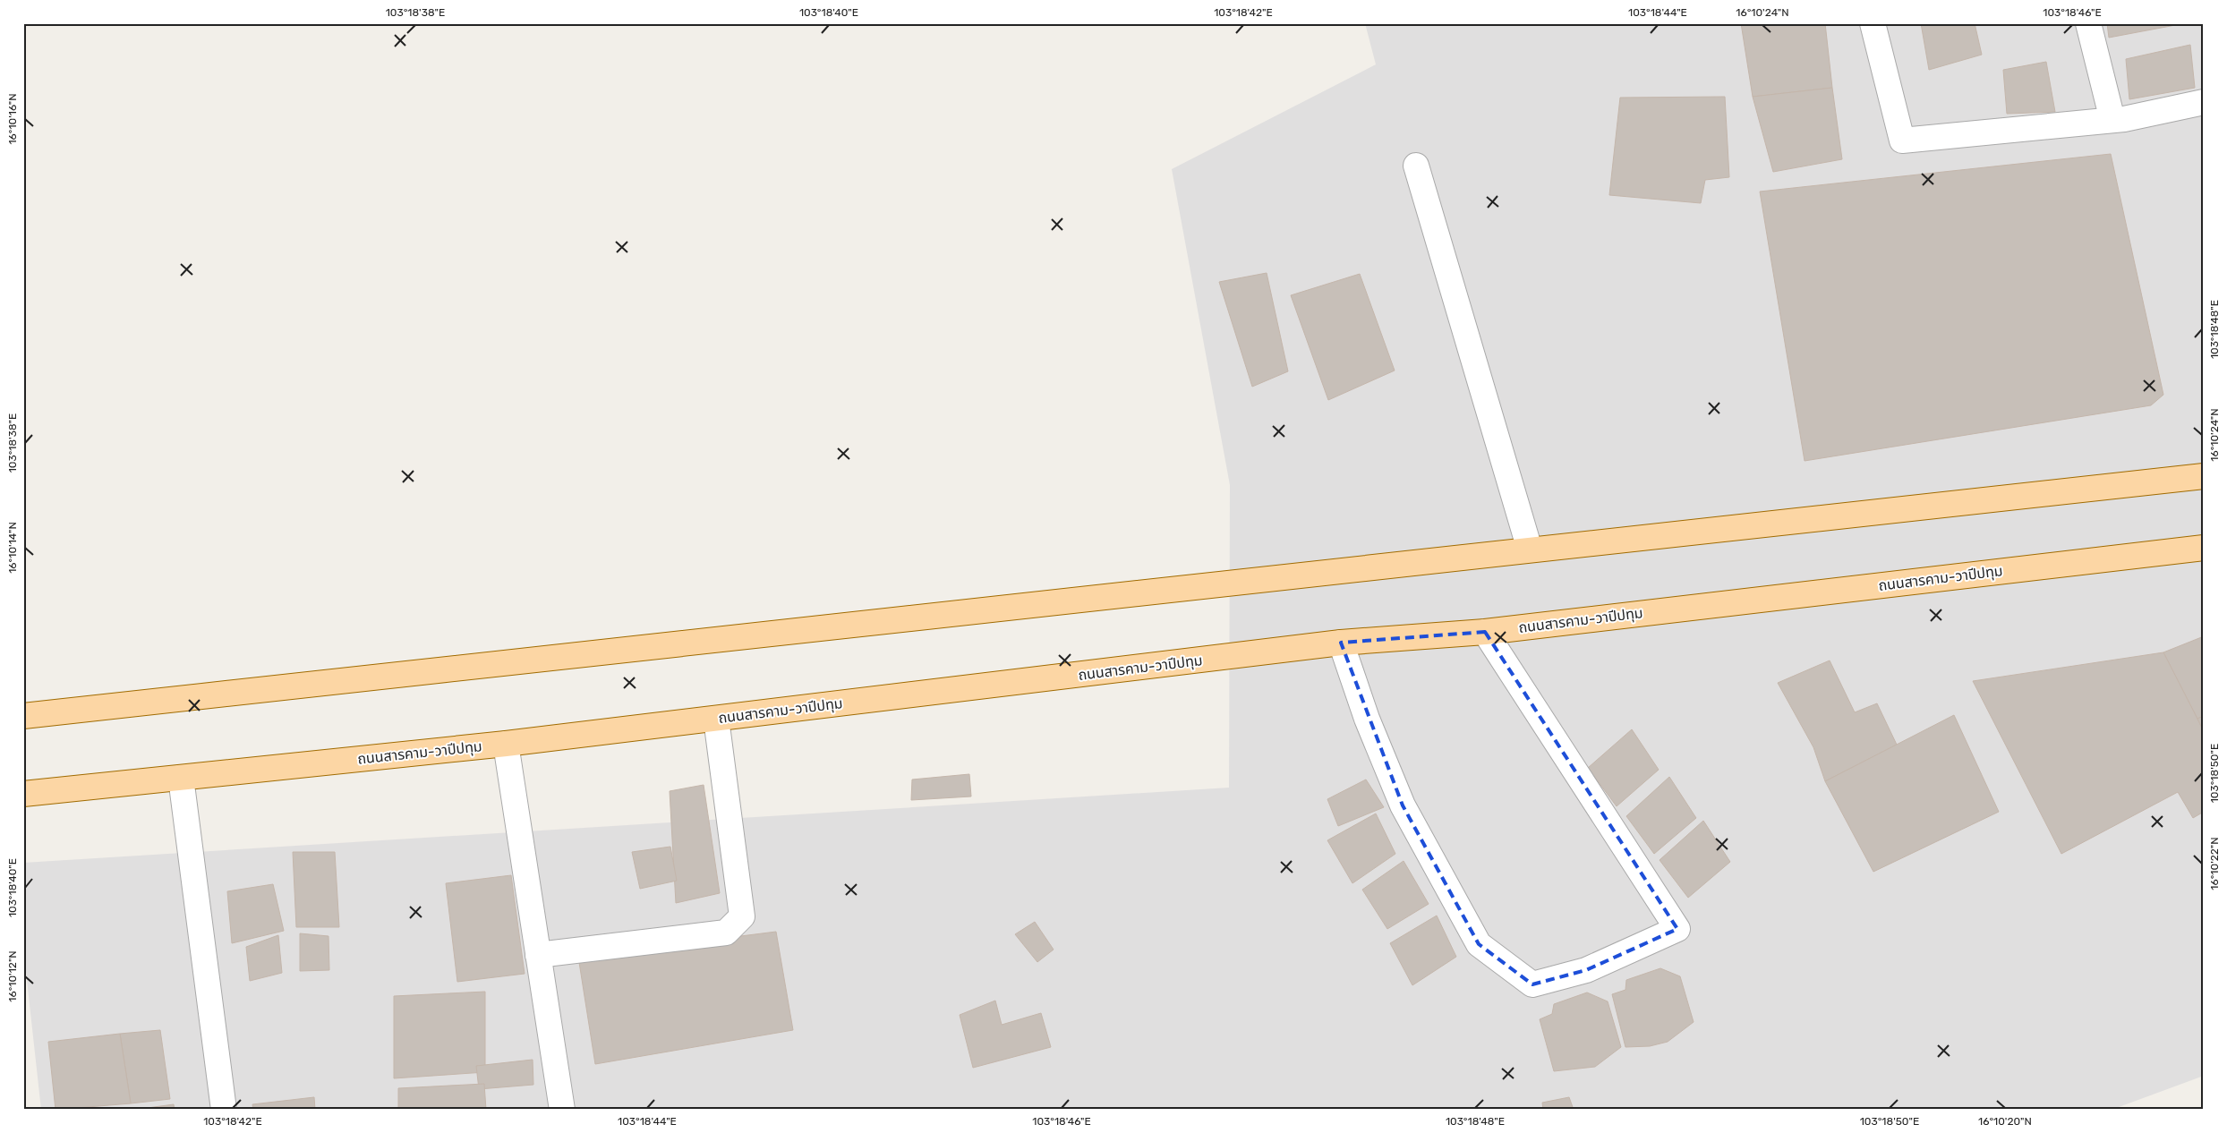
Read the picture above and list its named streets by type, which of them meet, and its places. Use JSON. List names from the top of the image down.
{
  "streets": {
    "main road": ["ถนนสารคาม-วาปีปทุม"]
  },
  "coordinates": [
    "103°18'38\"E",
    "103°18'40\"E",
    "103°18'42\"E",
    "103°18'44\"E",
    "16°10'24\"N",
    "103°18'46\"E",
    "16°10'16\"N",
    "103°18'48\"E",
    "16°10'14\"N",
    "103°18'50\"E",
    "16°10'22\"N",
    "16°10'12\"N",
    "16°10'20\"N"
  ]
}
